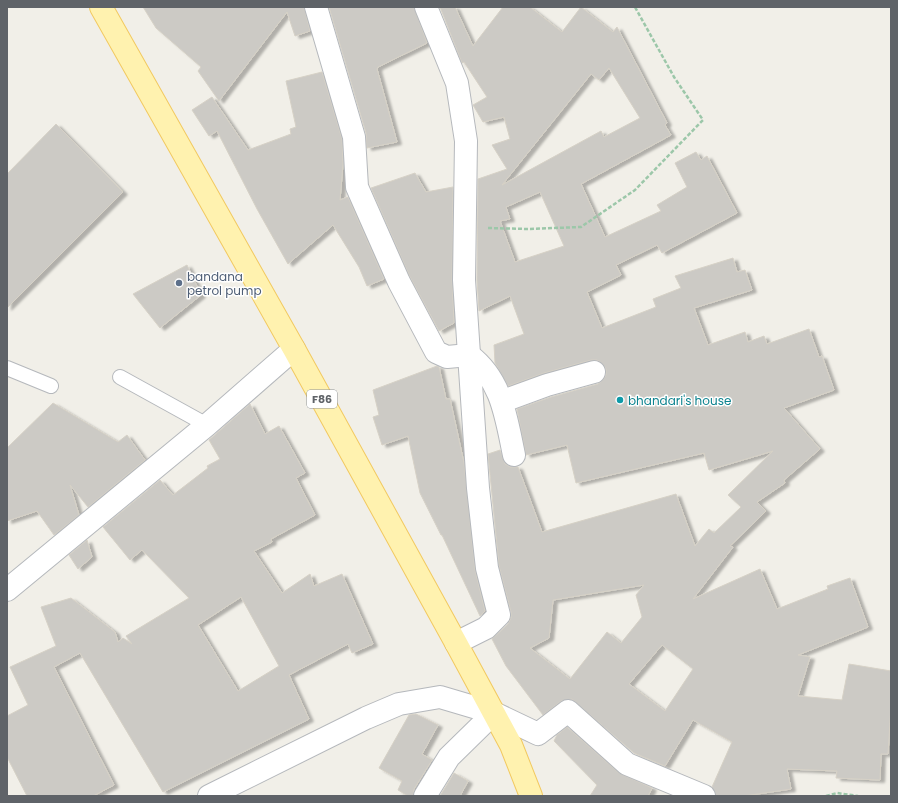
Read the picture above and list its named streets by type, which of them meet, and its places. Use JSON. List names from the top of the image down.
{
  "streets": {
    "main road": ["F86"]
  },
  "places": ["bandana petrol pump", "bhandari's house"]
}
